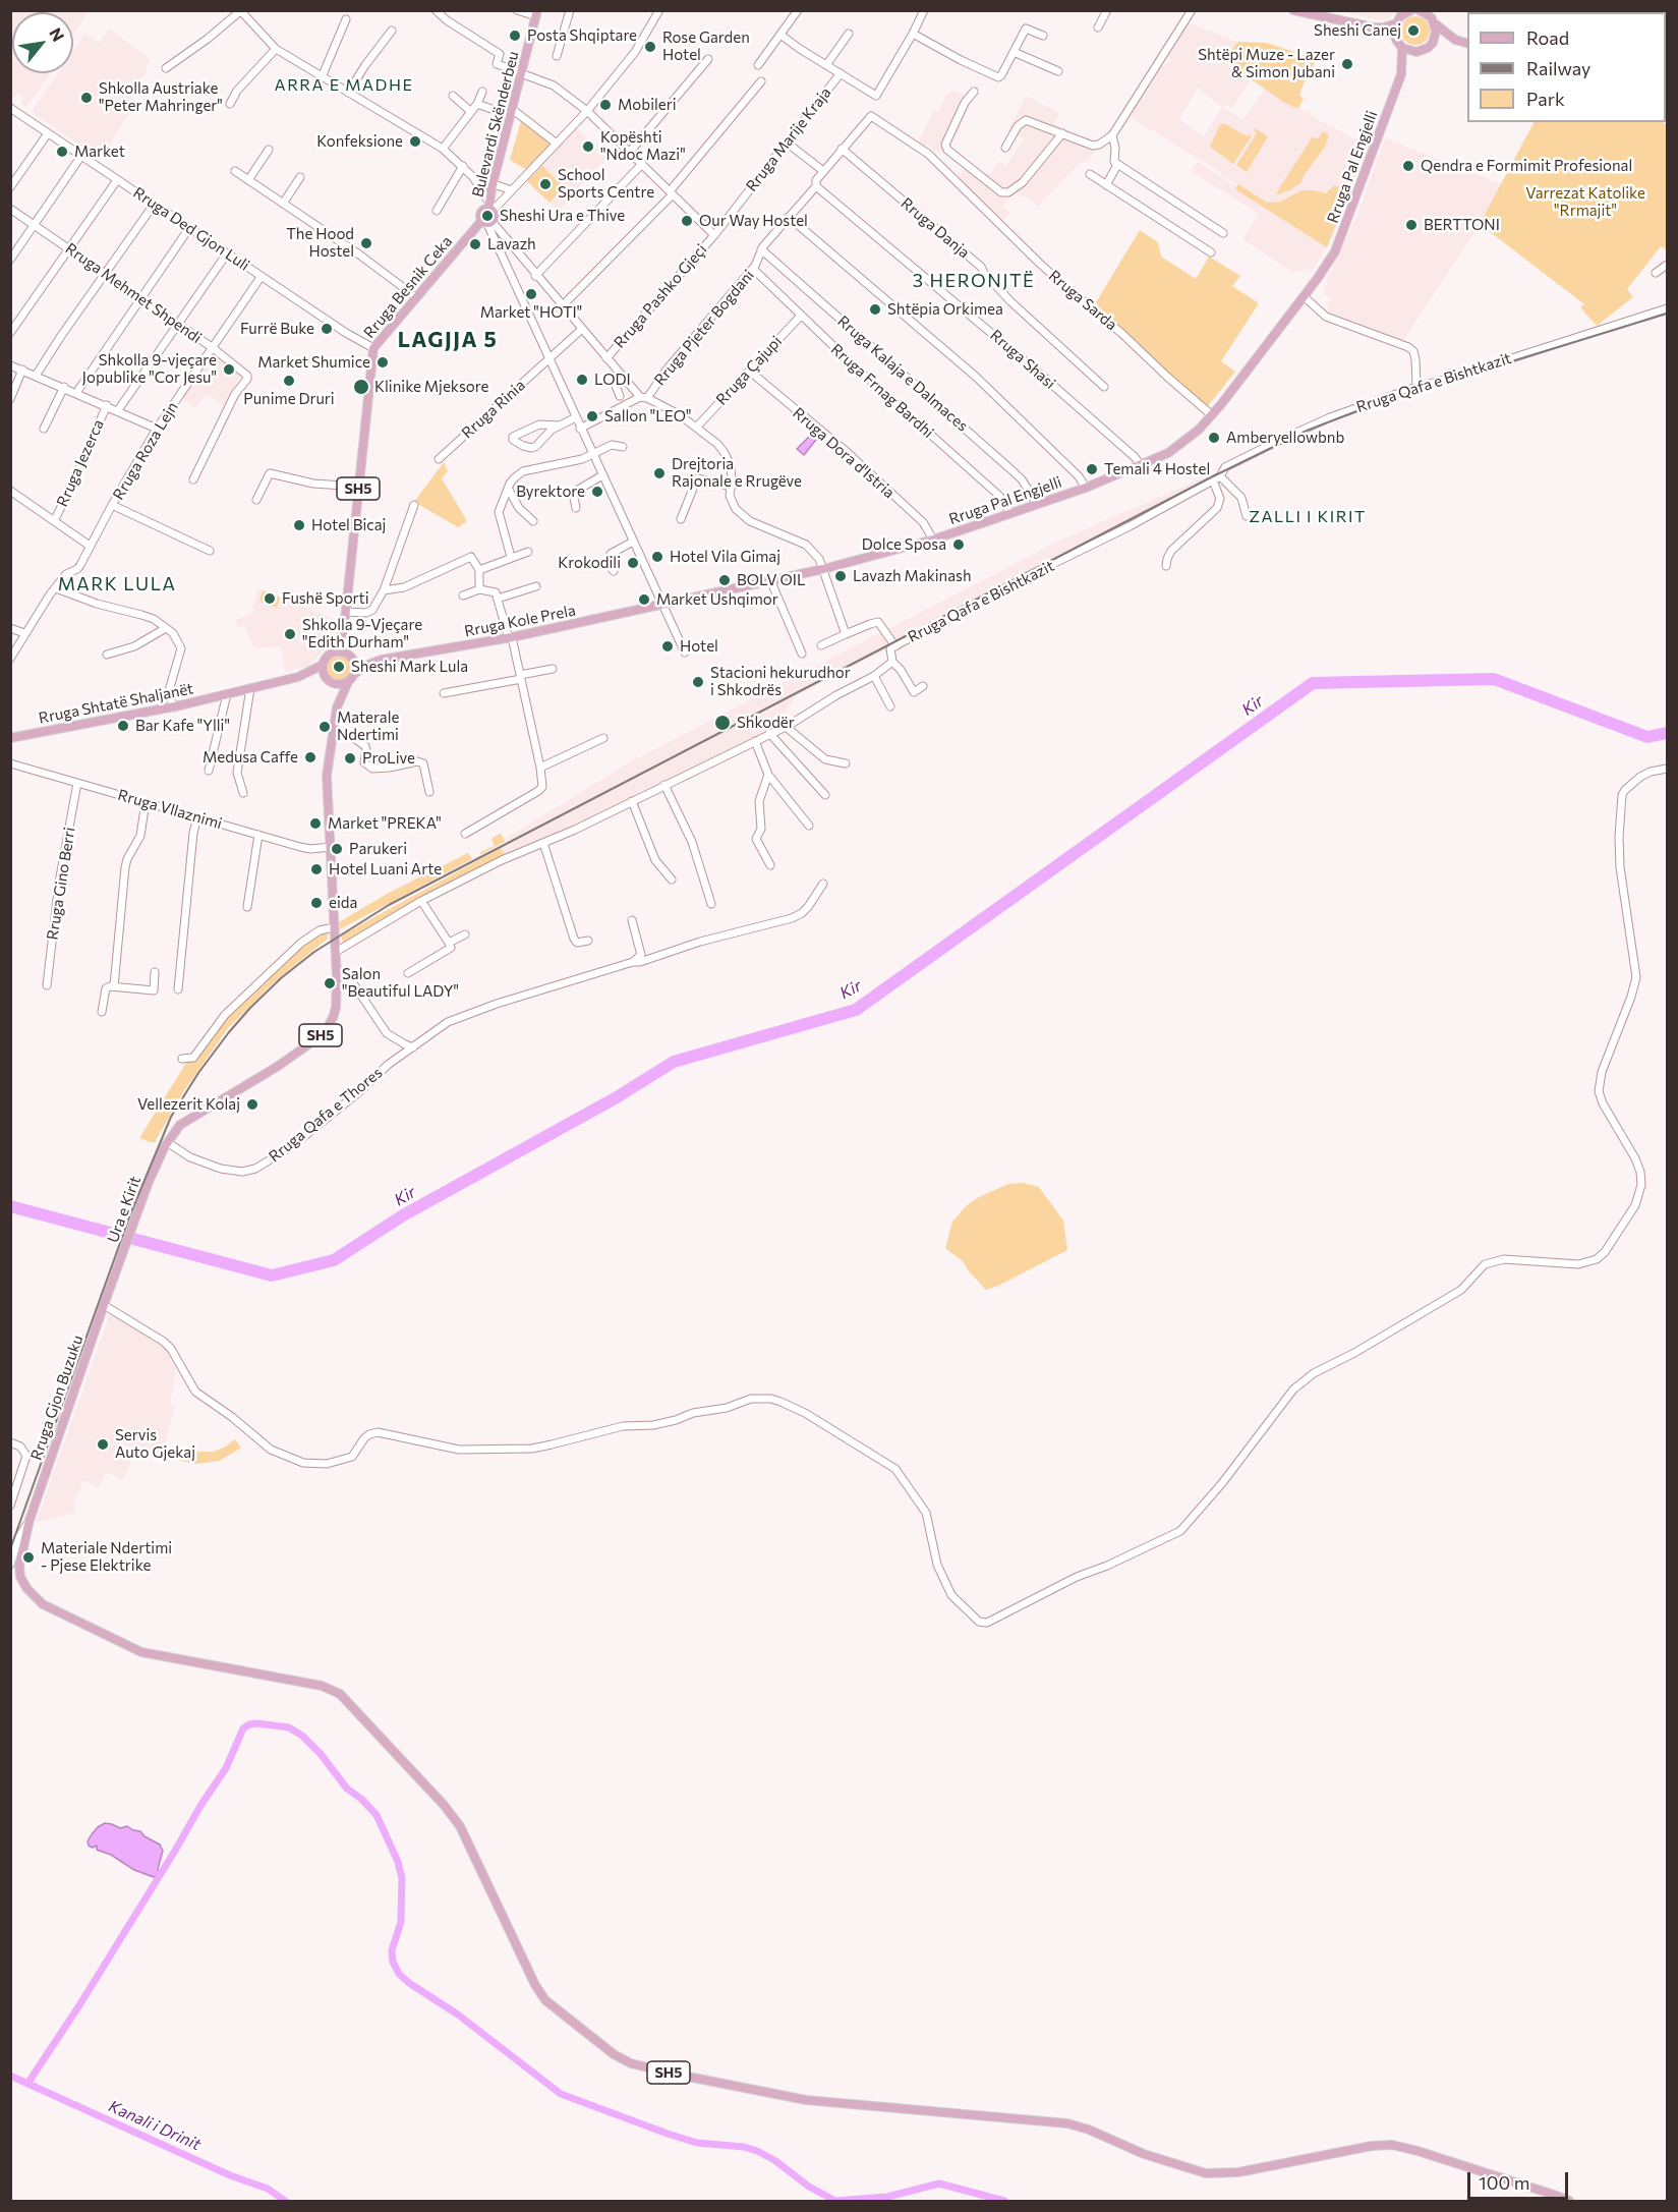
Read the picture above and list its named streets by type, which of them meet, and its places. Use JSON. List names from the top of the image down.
{
  "streets": {
    "main road": [
      "Bulevardi Skënderbeu",
      "Rruga Pal Engjelli",
      "Rruga Besnik Ceka",
      "SH5",
      "Rruga Kole Prela",
      "Rruga Shtatë Shaljanët",
      "Ura e Kirit",
      "Rruga Gjon Buzuku"
    ],
    "street": [
      "Rruga Marije Kraja",
      "Rruga Danja",
      "Rruga Ded Gjon Luli",
      "Rruga Mehmet Shpendi",
      "Rruga Pashko Gjeçi",
      "Rruga Sarda",
      "Rruga Pjeter Bogdani",
      "Rruga Shasi",
      "Rruga Çajupi",
      "Rruga Kalaja e Dalmaces",
      "Rruga Qafa e Bishtkazit",
      "Rruga Frnag Bardhi",
      "Rruga Rinia",
      "Rruga Roza Lejn",
      "Rruga Dora d'Istria",
      "Rruga Jezerca",
      "Rruga Vllaznimi",
      "Rruga Gino Berri",
      "Rruga Qafa e Thores"
    ]
  },
  "crossings": [
    ["Bulevardi Skënderbeu", "Rruga Besnik Ceka"],
    ["Rruga Marije Kraja", "Rruga Pashko Gjeçi"],
    ["Rruga Pal Engjelli", "Rruga Sarda"],
    ["Rruga Pal Engjelli", "Rruga Shasi"],
    ["Rruga Pal Engjelli", "Rruga Kalaja e Dalmaces"],
    ["Rruga Pal Engjelli", "Rruga Frnag Bardhi"],
    ["Rruga Pal Engjelli", "Rruga Dora d'Istria"],
    ["Rruga Pal Engjelli", "Rruga Kole Prela"],
    ["Rruga Danja", "Rruga Pjeter Bogdani"],
    ["Rruga Ded Gjon Luli", "Rruga Besnik Ceka"],
    ["Rruga Ded Gjon Luli", "Rruga Roza Lejn"],
    ["Rruga Besnik Ceka", "SH5"],
    ["Rruga Besnik Ceka", "Rruga Kole Prela"],
    ["Rruga Besnik Ceka", "Rruga Shtatë Shaljanët"],
    ["Rruga Mehmet Shpendi", "Rruga Roza Lejn"],
    ["Rruga Sarda", "Rruga Pjeter Bogdani"],
    ["Rruga Pjeter Bogdani", "Rruga Shasi"],
    ["Rruga Pjeter Bogdani", "Rruga Kalaja e Dalmaces"],
    ["Rruga Pjeter Bogdani", "Rruga Frnag Bardhi"],
    ["Rruga Çajupi", "Rruga Frnag Bardhi"],
    ["Rruga Çajupi", "Rruga Dora d'Istria"],
    ["SH5", "Rruga Kole Prela"],
    ["SH5", "Rruga Shtatë Shaljanët"],
    ["SH5", "Rruga Vllaznimi"],
    ["SH5", "Rruga Qafa e Thores"],
    ["SH5", "Ura e Kirit"],
    ["SH5", "Rruga Gjon Buzuku"],
    ["Rruga Kole Prela", "Rruga Shtatë Shaljanët"],
    ["Rruga Vllaznimi", "Rruga Gino Berri"],
    ["Rruga Qafa e Thores", "Ura e Kirit"],
    ["Ura e Kirit", "Rruga Gjon Buzuku"]
  ],
  "districts": [
    "ARRA E MADHE",
    "3 HERONJTË",
    "LAGJJA 5",
    "ZALLI I KIRIT",
    "MARK LULA"
  ],
  "water": ["Kir", "Kanali i Drinit"],
  "parks": ["Varrezat Katolike \"Rrmajit\""],
  "places": [
    "Sheshi Canej",
    "Posta Shqiptare",
    "Rose Garden Hotel",
    "Shtëpi Muze - Lazer & Simon Jubani",
    "Shkolla Austriake \"Peter Mahringer\"",
    "Mobileri",
    "Konfeksione",
    "Kopështi \"Ndoc Mazi\"",
    "Market",
    "Qendra e Formimit Profesional",
    "School Sports Centre",
    "Sheshi Ura e Thive",
    "Our Way Hostel",
    "BERTTONI",
    "The Hood Hostel",
    "Lavazh",
    "Market \"HOTI\"",
    "Shtëpia Orkimea",
    "Furrë Buke",
    "Market Shumice",
    "Shkolla 9-vjeçare Jopublike \"Cor Jesu\"",
    "LODI",
    "Punime Druri",
    "Klinike Mjeksore",
    "Sallon \"LEO\"",
    "Amberyellowbnb",
    "Temali 4 Hostel",
    "Drejtoria Rajonale e Rrugëve",
    "Byrektore",
    "Hotel Bicaj",
    "Dolce Sposa",
    "Hotel Vila Gimaj",
    "Krokodili",
    "Lavazh Makinash",
    "BOLV OIL",
    "Fushë Sporti",
    "Market Ushqimor",
    "Shkolla 9-Vjeçare \"Edith Durham\"",
    "Hotel",
    "Sheshi Mark Lula",
    "Stacioni hekurudhor i Shkodrës",
    "Shkodër",
    "Bar Kafe \"Ylli\"",
    "Materale Ndertimi",
    "Medusa Caffe",
    "ProLive",
    "Market \"PREKA\"",
    "Parukeri",
    "Hotel Luani Arte",
    "eida",
    "Salon \"Beautiful LADY\"",
    "Vellezerit Kolaj",
    "Servis Auto Gjekaj",
    "Materiale Ndertimi - Pjese Elektrike"
  ],
  "legend": ["Road", "Railway", "Park"],
  "scale_bar": "100 m",
  "north": "top right"
}
